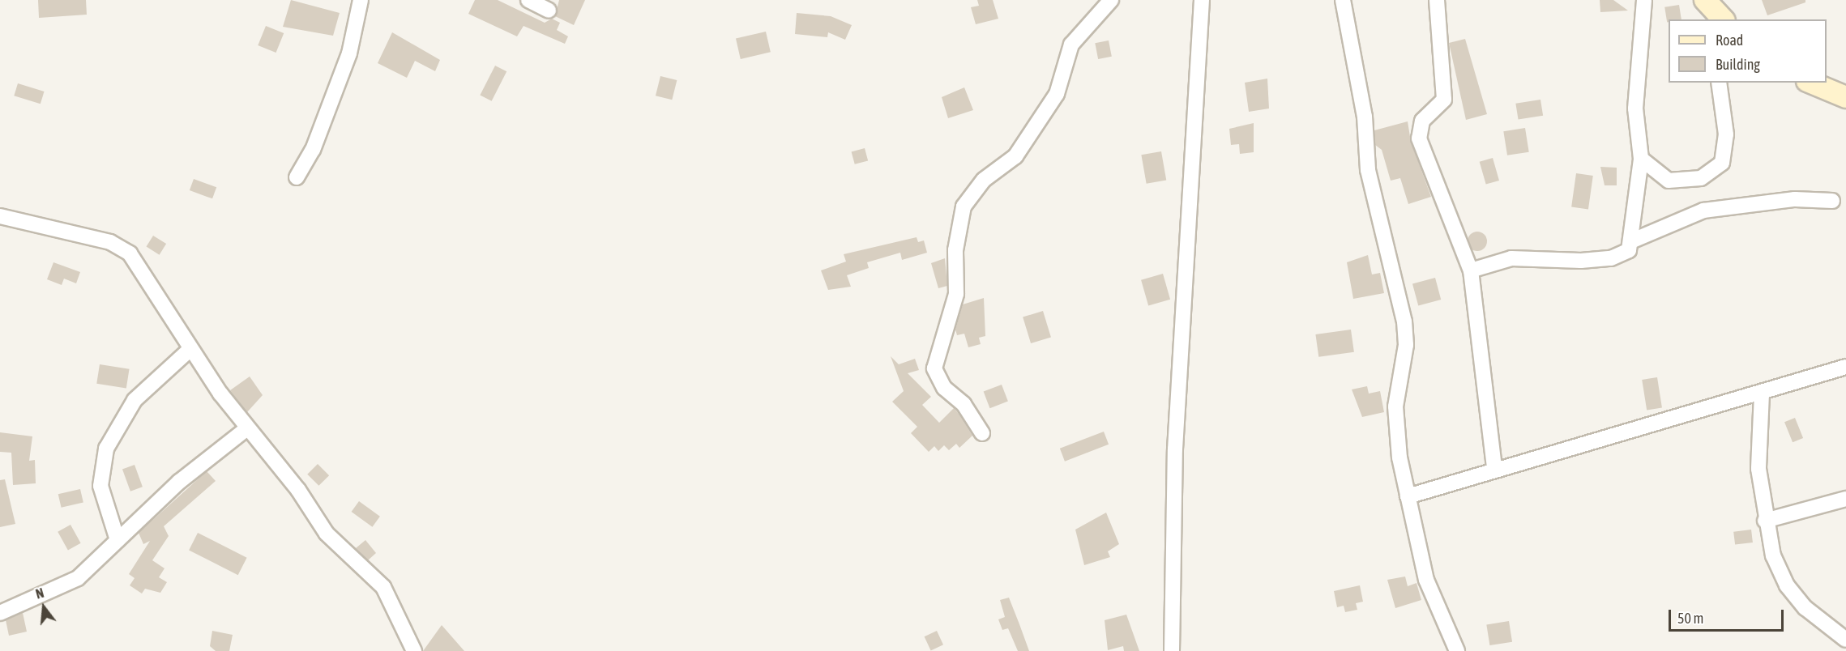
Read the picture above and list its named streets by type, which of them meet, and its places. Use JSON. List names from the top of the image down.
{
  "legend": ["Road", "Building"],
  "scale_bar": "50 m",
  "north": "top"
}
